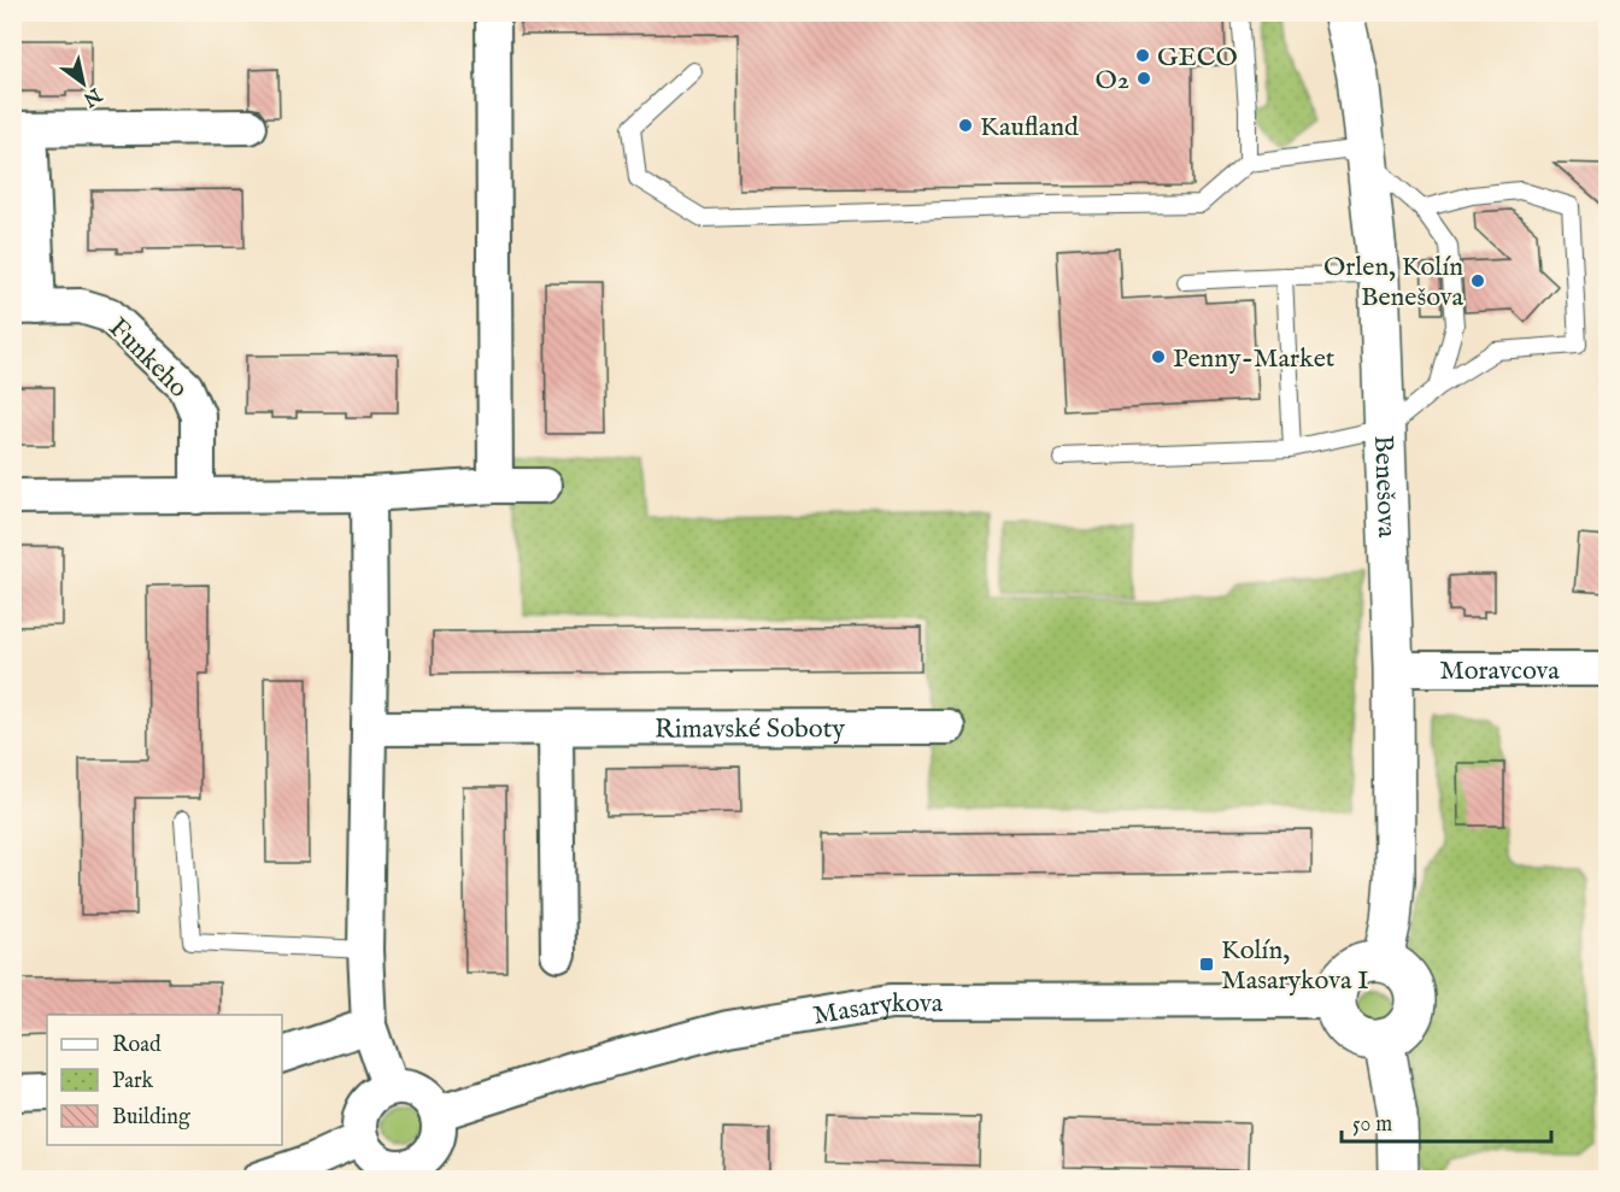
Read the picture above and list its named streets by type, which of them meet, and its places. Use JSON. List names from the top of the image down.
{
  "streets": {
    "street": [
      "Funkeho",
      "Benešova",
      "Moravcova",
      "Rimavské Soboty",
      "Masarykova"
    ]
  },
  "crossings": [
    ["Benešova", "Moravcova"],
    ["Benešova", "Masarykova"]
  ],
  "places": {
    "other": [
      "GECO",
      "O2",
      "Kaufland",
      "Orlen, Kolín Benešova",
      "Penny-Market"
    ],
    "transit": ["Kolín, Masarykova I"]
  },
  "legend": ["Road", "Park", "Building"],
  "scale_bar": "50 m",
  "north": "bottom right"
}
